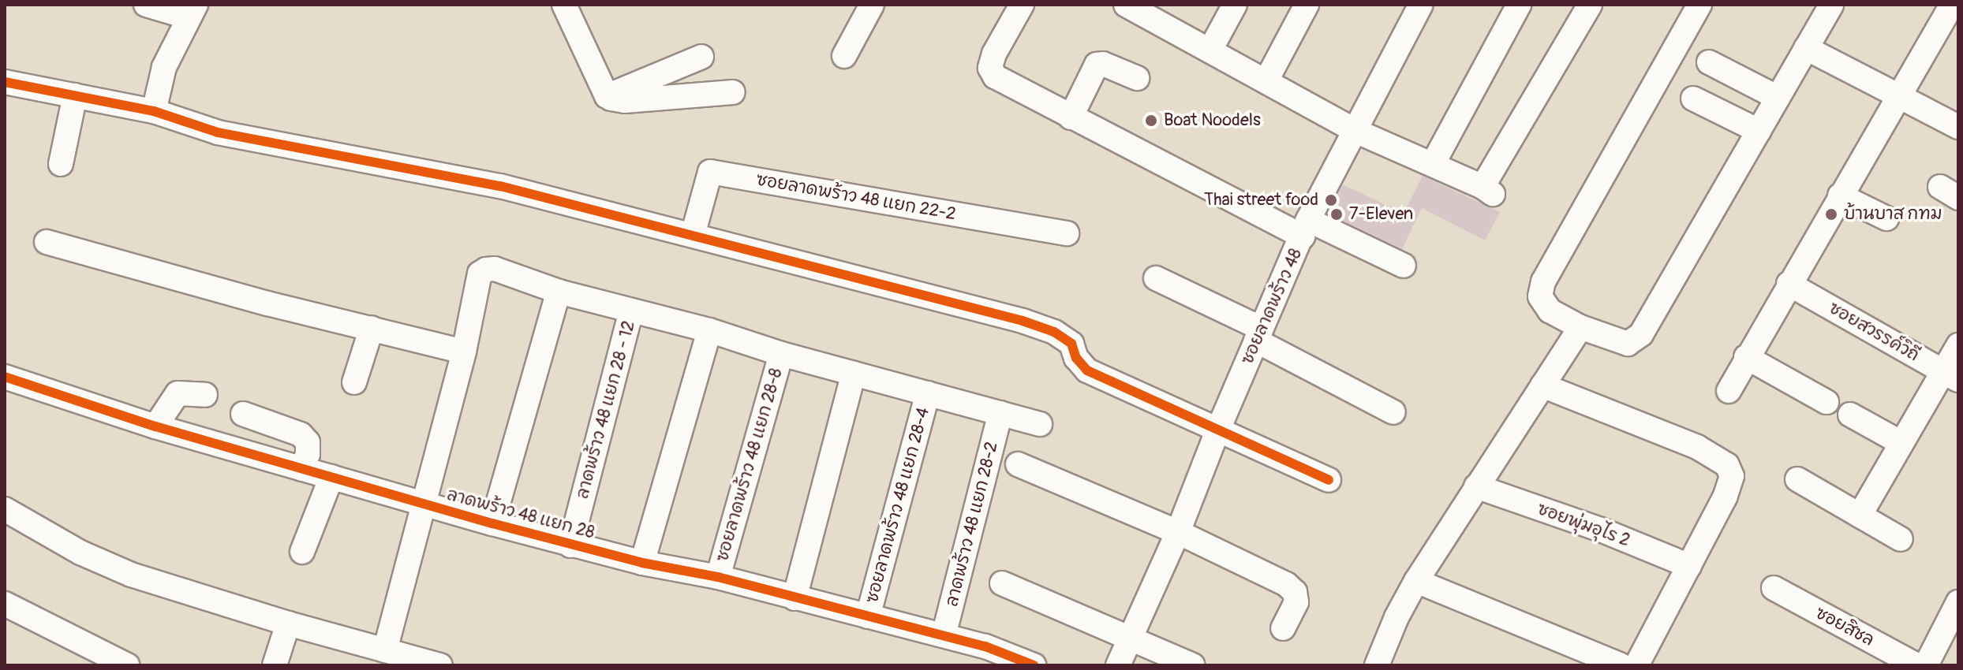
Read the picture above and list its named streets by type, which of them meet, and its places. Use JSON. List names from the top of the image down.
{
  "streets": {
    "street": [
      "ซอยลาดพร้าว 48 แยก 22-2",
      "ซอยลาดพร้าว 48",
      "ซอยสวรรค์วิถี",
      "ลาดพร้าว 48 แยก 28 - 12",
      "ซอยลาดพร้าว 48 แยก 28-8",
      "ซอยลาดพร้าว 48 แยก 28-4",
      "ลาดพร้าว 48 แยก 28",
      "ลาดพร้าว 48 แยก 28-2",
      "ซอยพุ่มอุไร 2",
      "ซอยสิชล"
    ]
  },
  "crossings": [
    ["ลาดพร้าว 48 แยก 28 - 12", "ลาดพร้าว 48 แยก 28"],
    ["ซอยลาดพร้าว 48 แยก 28-8", "ลาดพร้าว 48 แยก 28"],
    ["ซอยลาดพร้าว 48 แยก 28-4", "ลาดพร้าว 48 แยก 28"],
    ["ลาดพร้าว 48 แยก 28", "ลาดพร้าว 48 แยก 28-2"]
  ],
  "places": [
    "Boat Noodels",
    "Thai street food",
    "7-Eleven",
    "บ้านบาส กทม"
  ]
}
